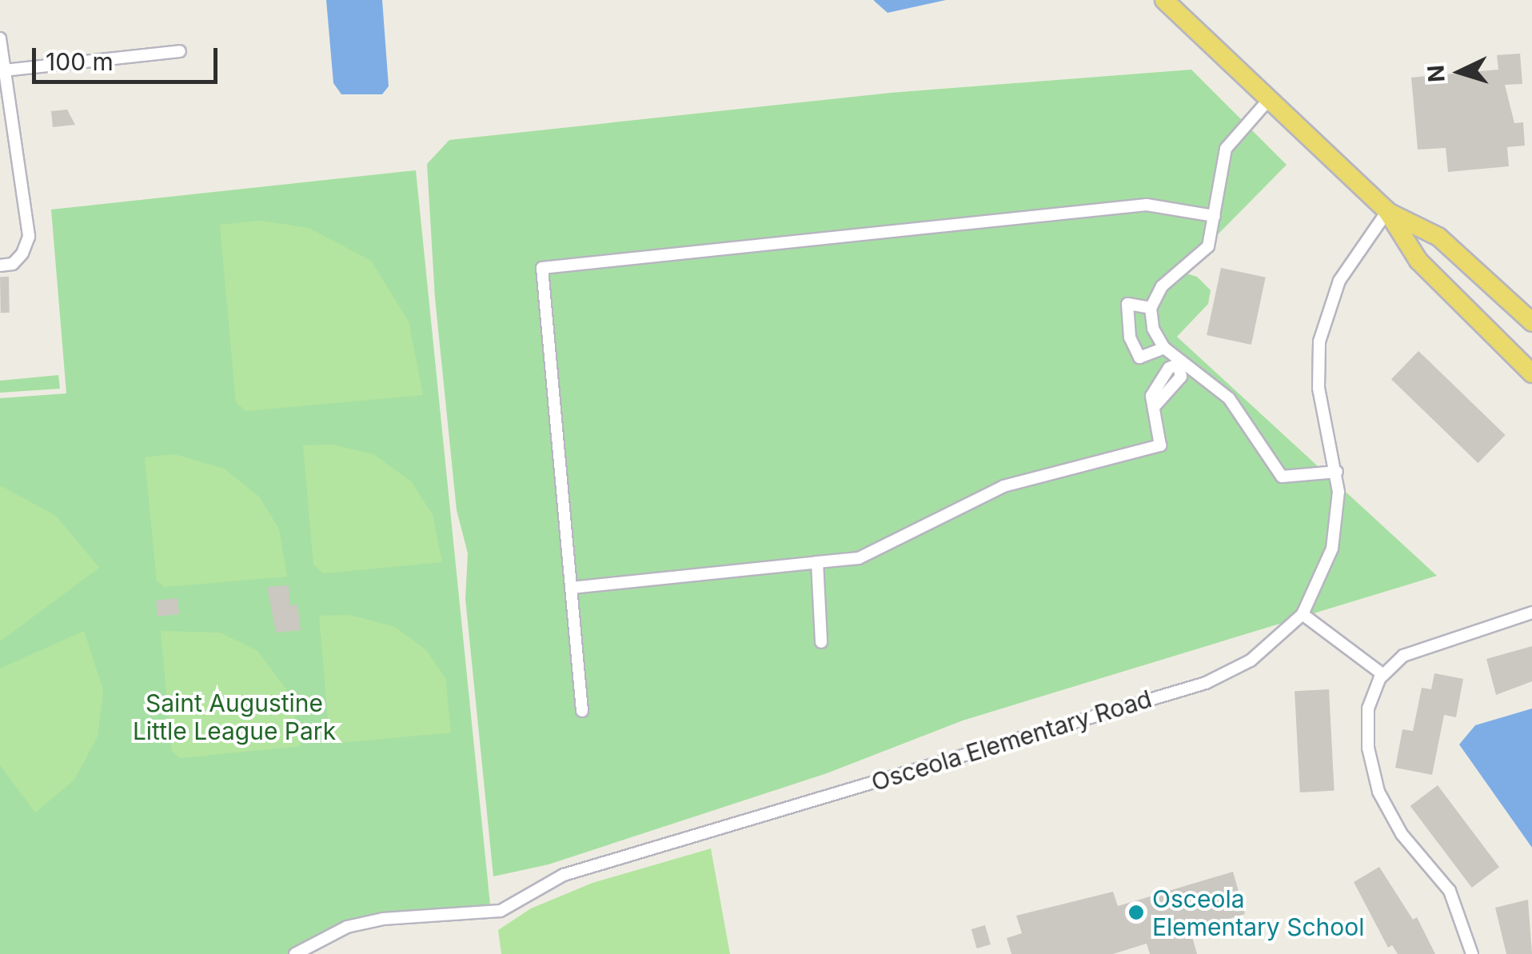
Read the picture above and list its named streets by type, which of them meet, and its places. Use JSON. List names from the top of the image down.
{
  "streets": {
    "street": ["Osceola Elementary Road"]
  },
  "parks": ["Saint Augustine Little League Park"],
  "places": ["Osceola Elementary School"],
  "scale_bar": "100 m",
  "north": "left"
}
